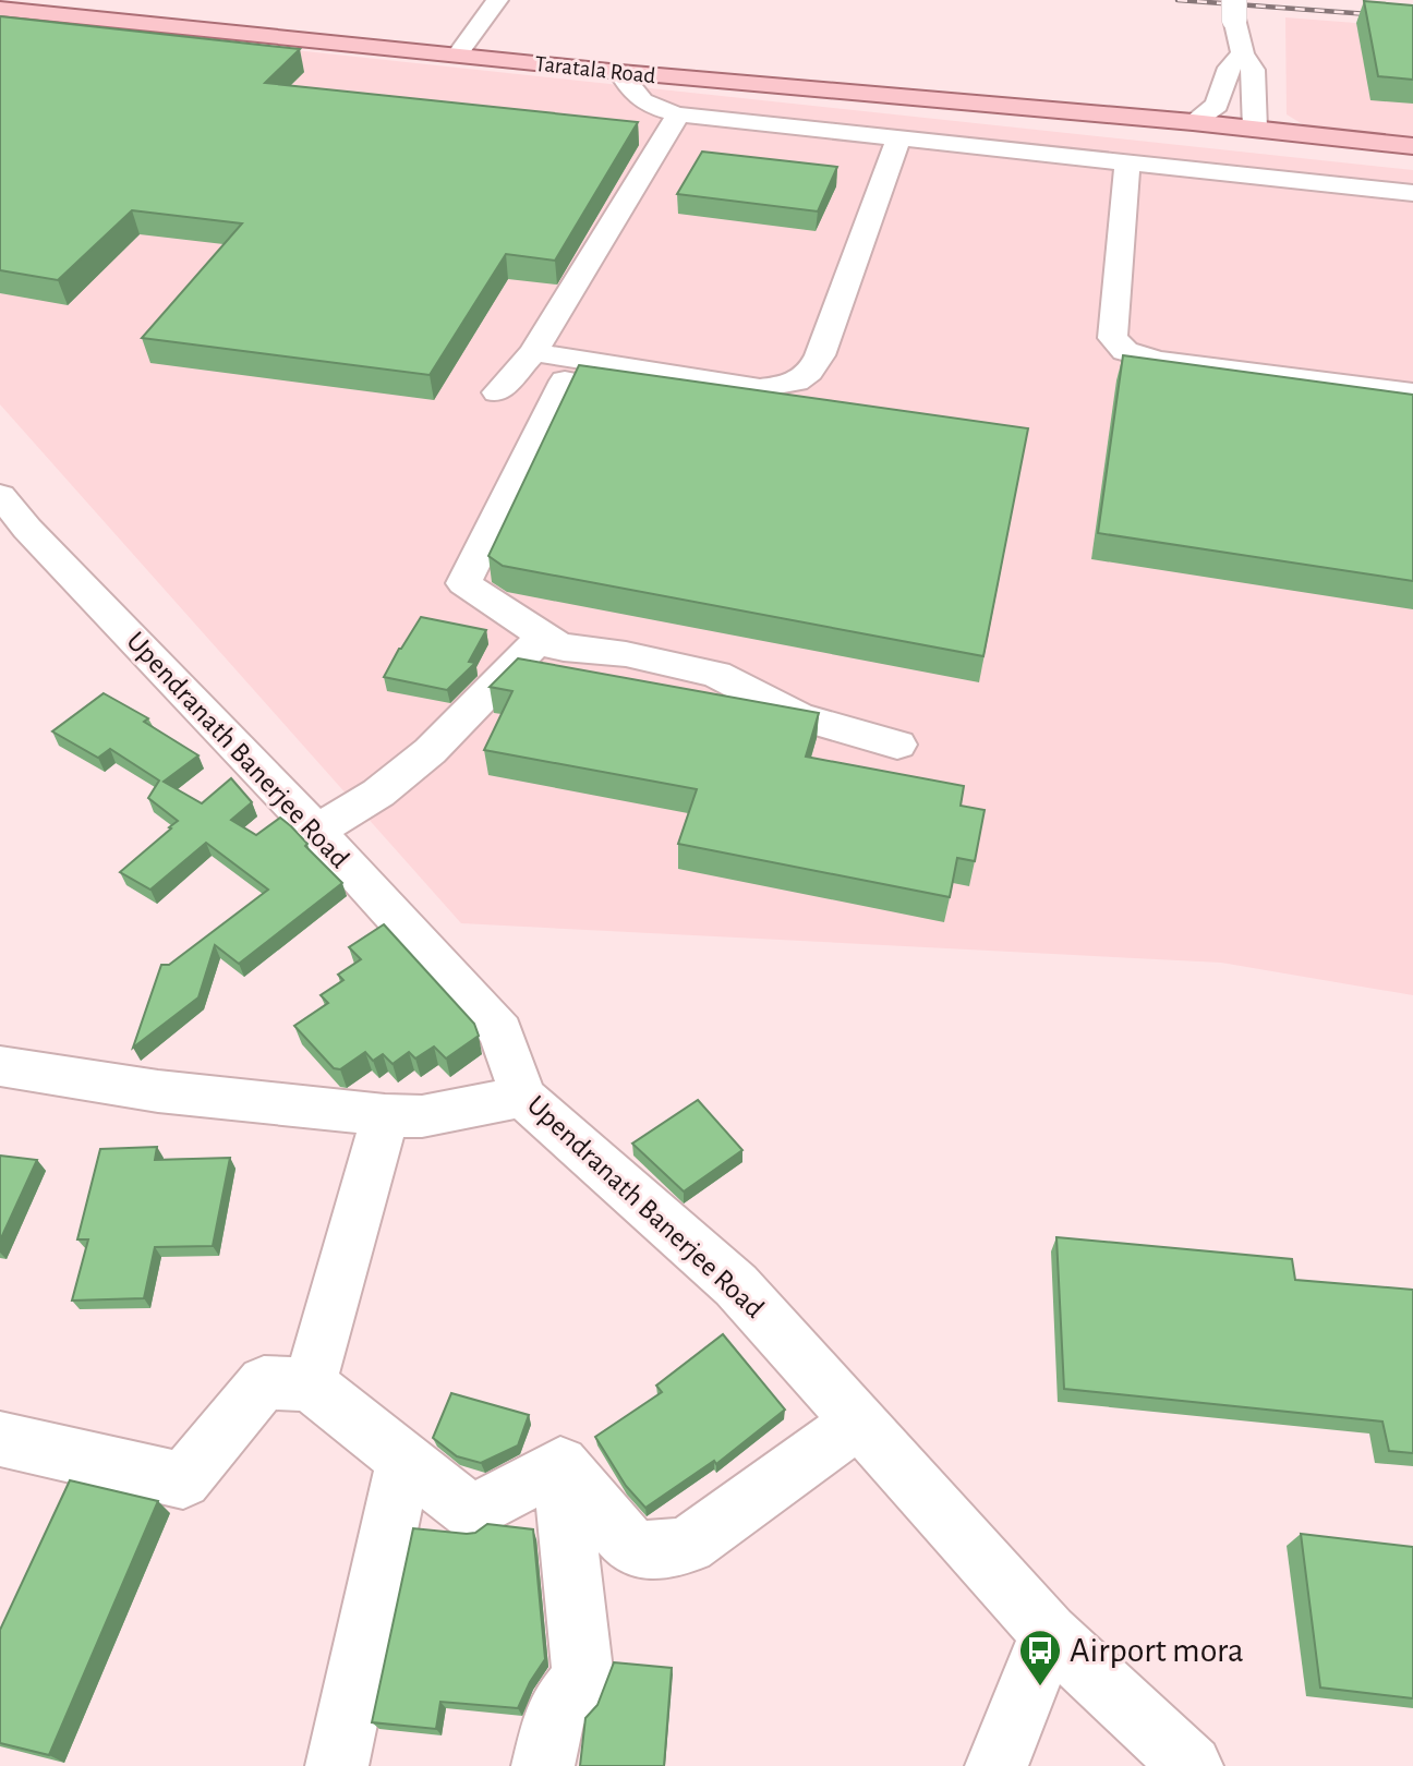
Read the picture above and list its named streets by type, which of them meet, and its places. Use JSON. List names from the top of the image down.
{
  "streets": {
    "main road": ["Taratala Road"],
    "street": ["Upendranath Banerjee Road"]
  },
  "places": {
    "bus stop": ["Airport mora"]
  }
}
